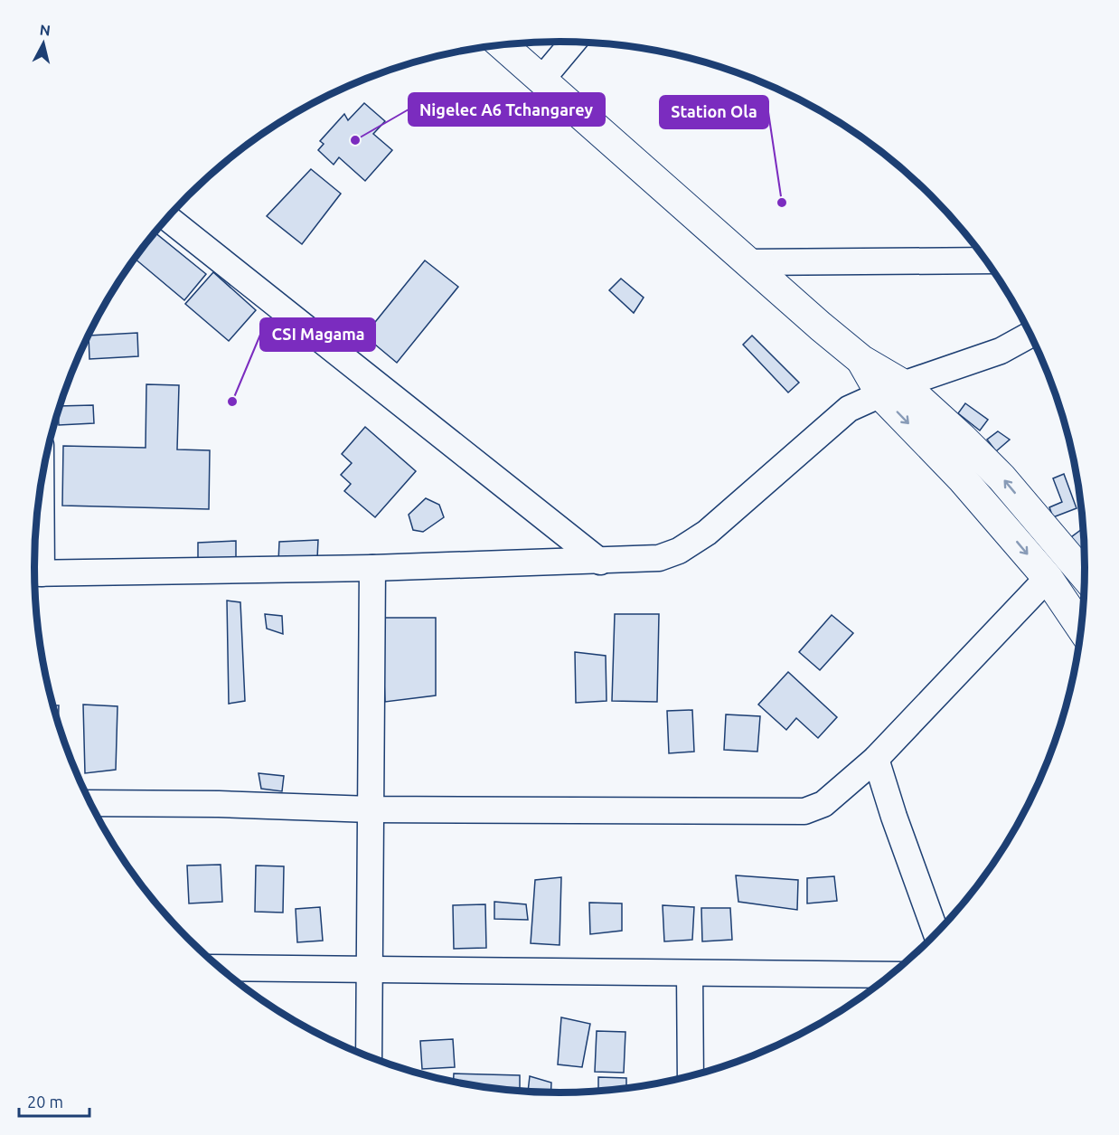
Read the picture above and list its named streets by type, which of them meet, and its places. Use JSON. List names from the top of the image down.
{
  "places": ["Nigelec A6 Tchangarey", "Station Ola", "CSI Magama"],
  "scale_bar": "20 m",
  "north": "top"
}
